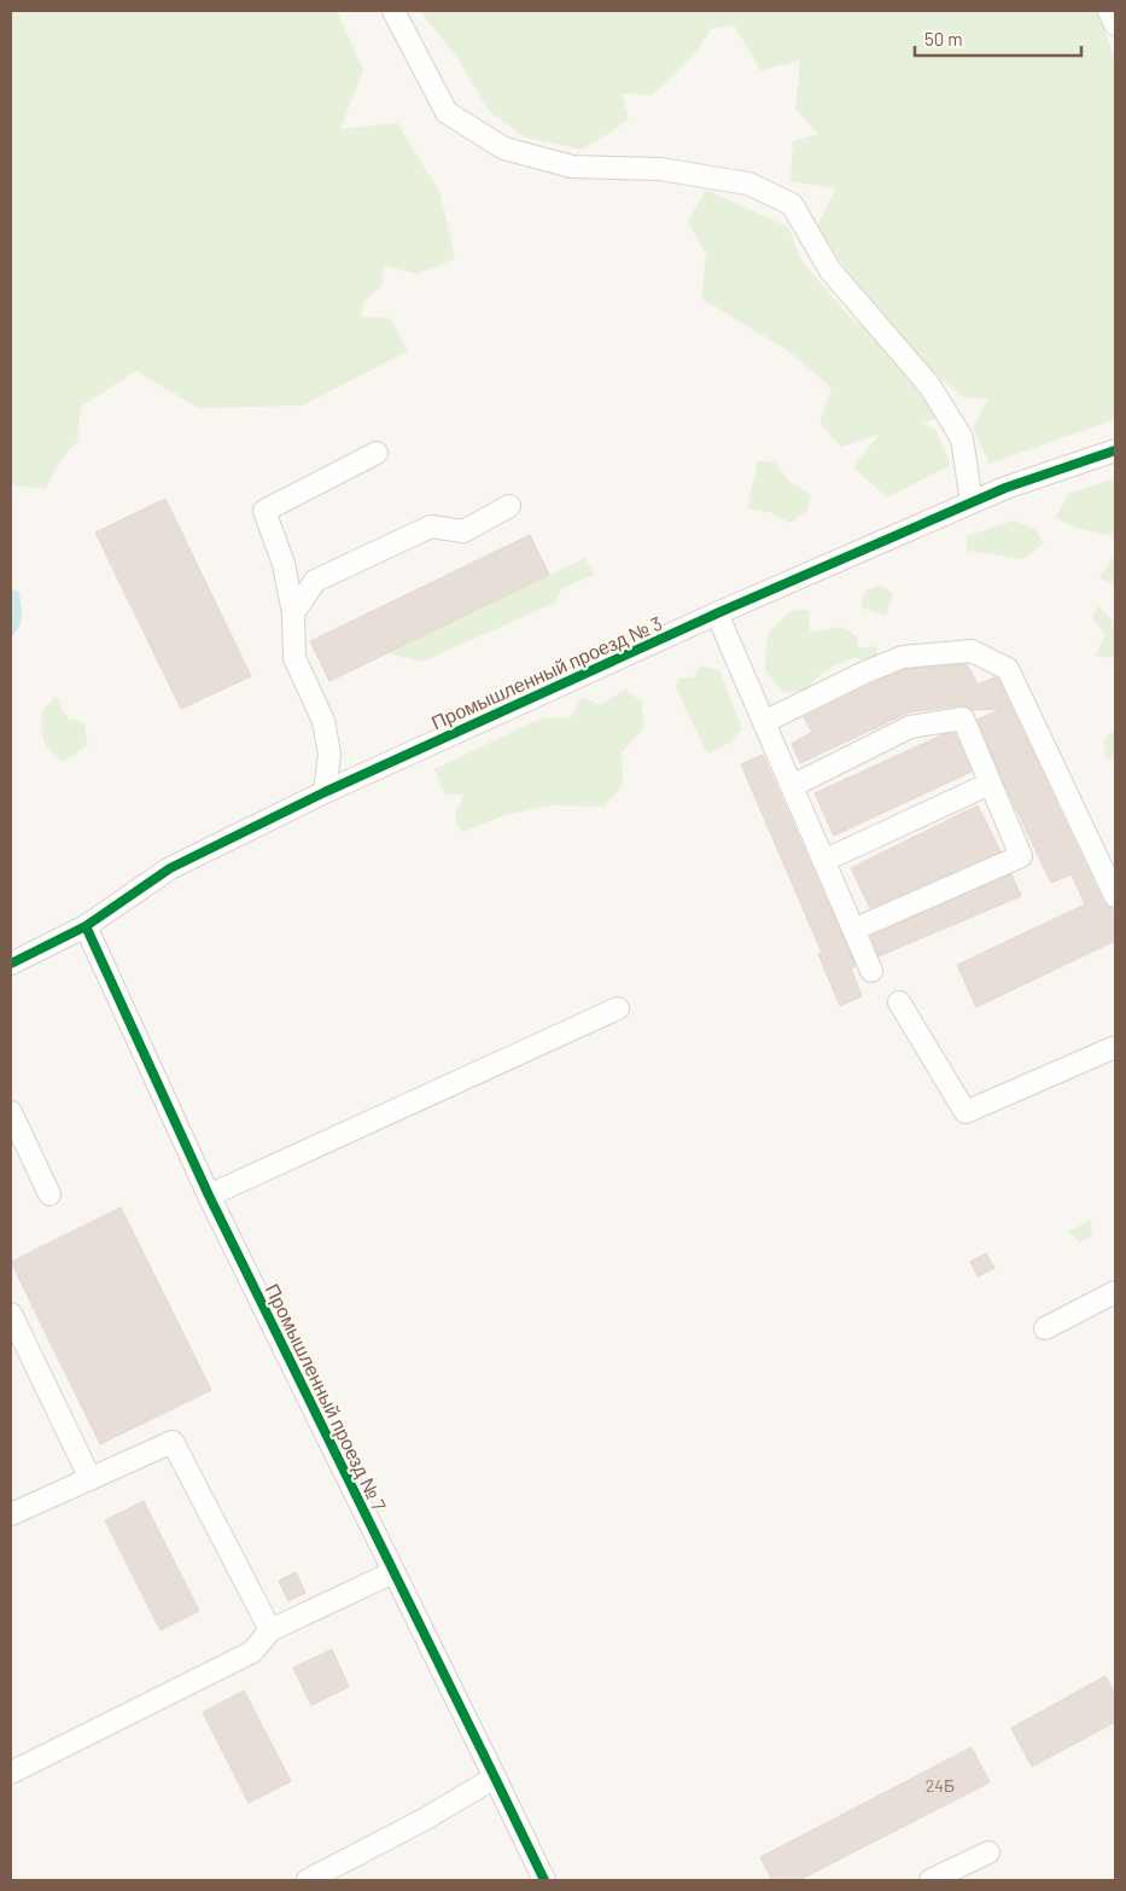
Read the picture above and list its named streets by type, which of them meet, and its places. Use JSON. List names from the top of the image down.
{
  "streets": {
    "street": ["Промышленный проезд № 3", "Промышленный проезд № 7"]
  },
  "crossings": [
    ["Промышленный проезд № 3", "Промышленный проезд № 7"]
  ],
  "house_numbers": ["24Б"],
  "scale_bar": "50 m"
}
